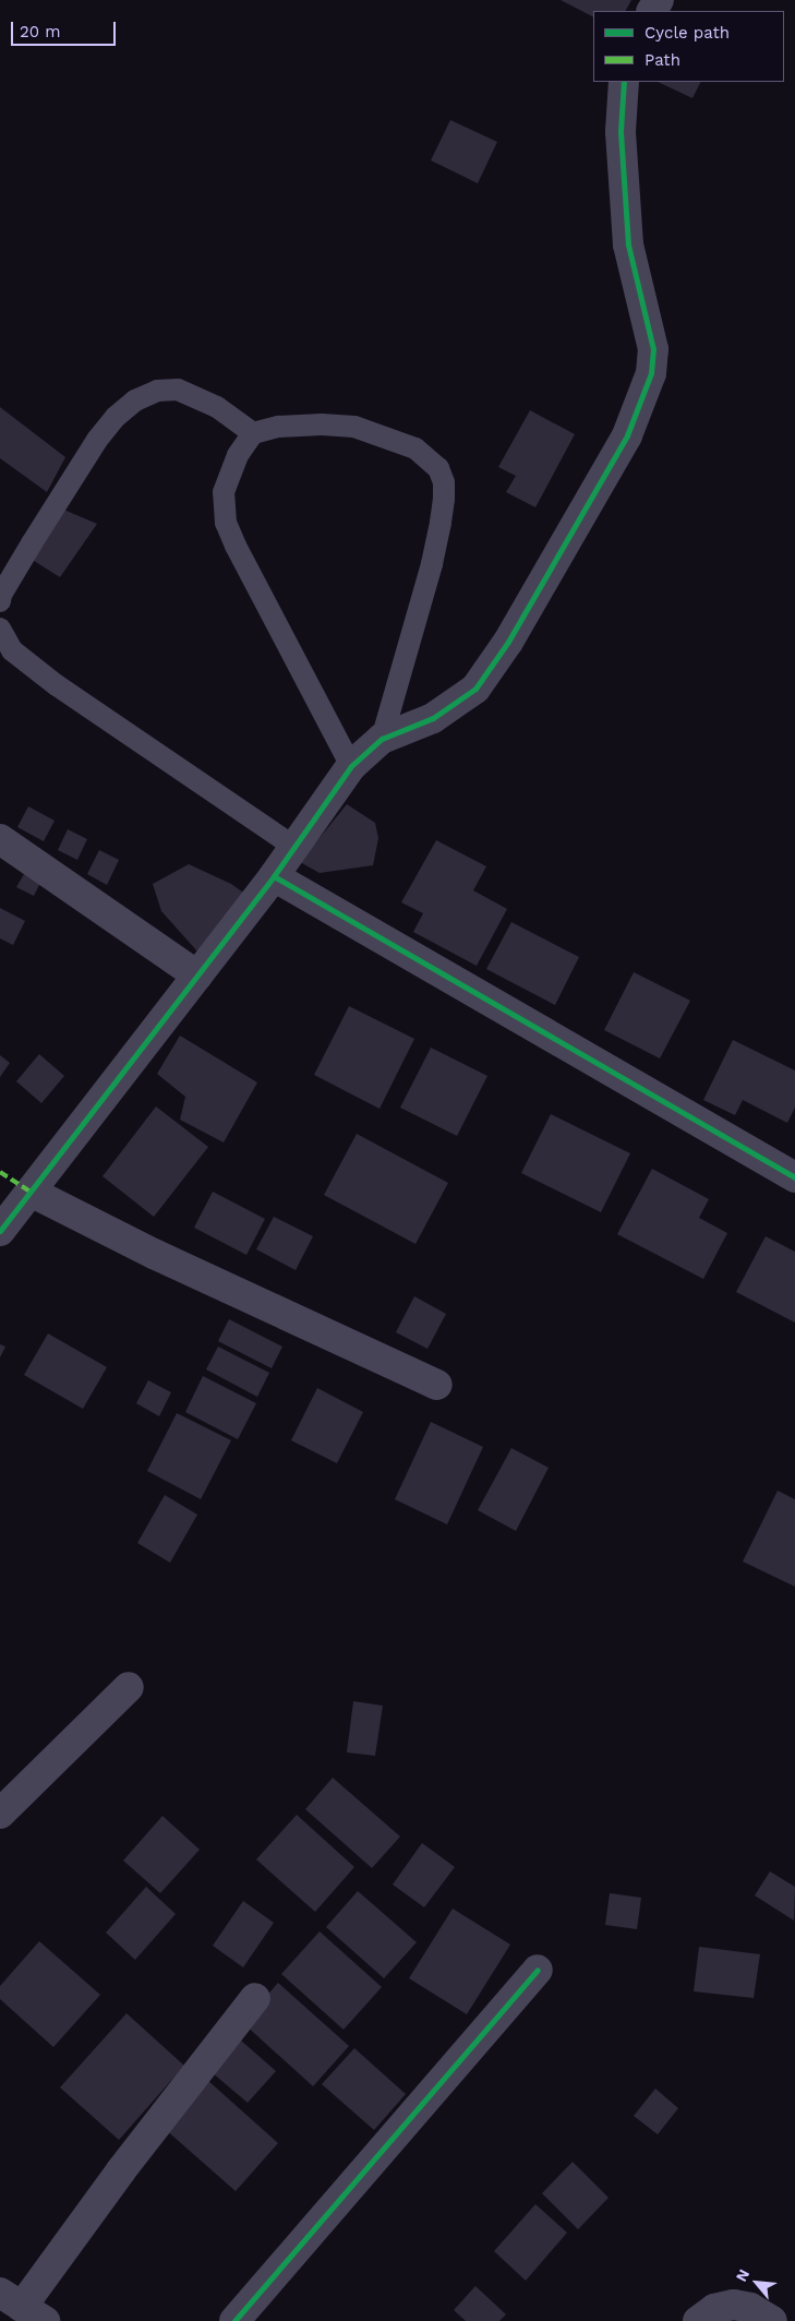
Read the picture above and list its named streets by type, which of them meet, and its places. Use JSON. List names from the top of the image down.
{
  "legend": ["Cycle path", "Path"],
  "scale_bar": "20 m",
  "north": "top left"
}
